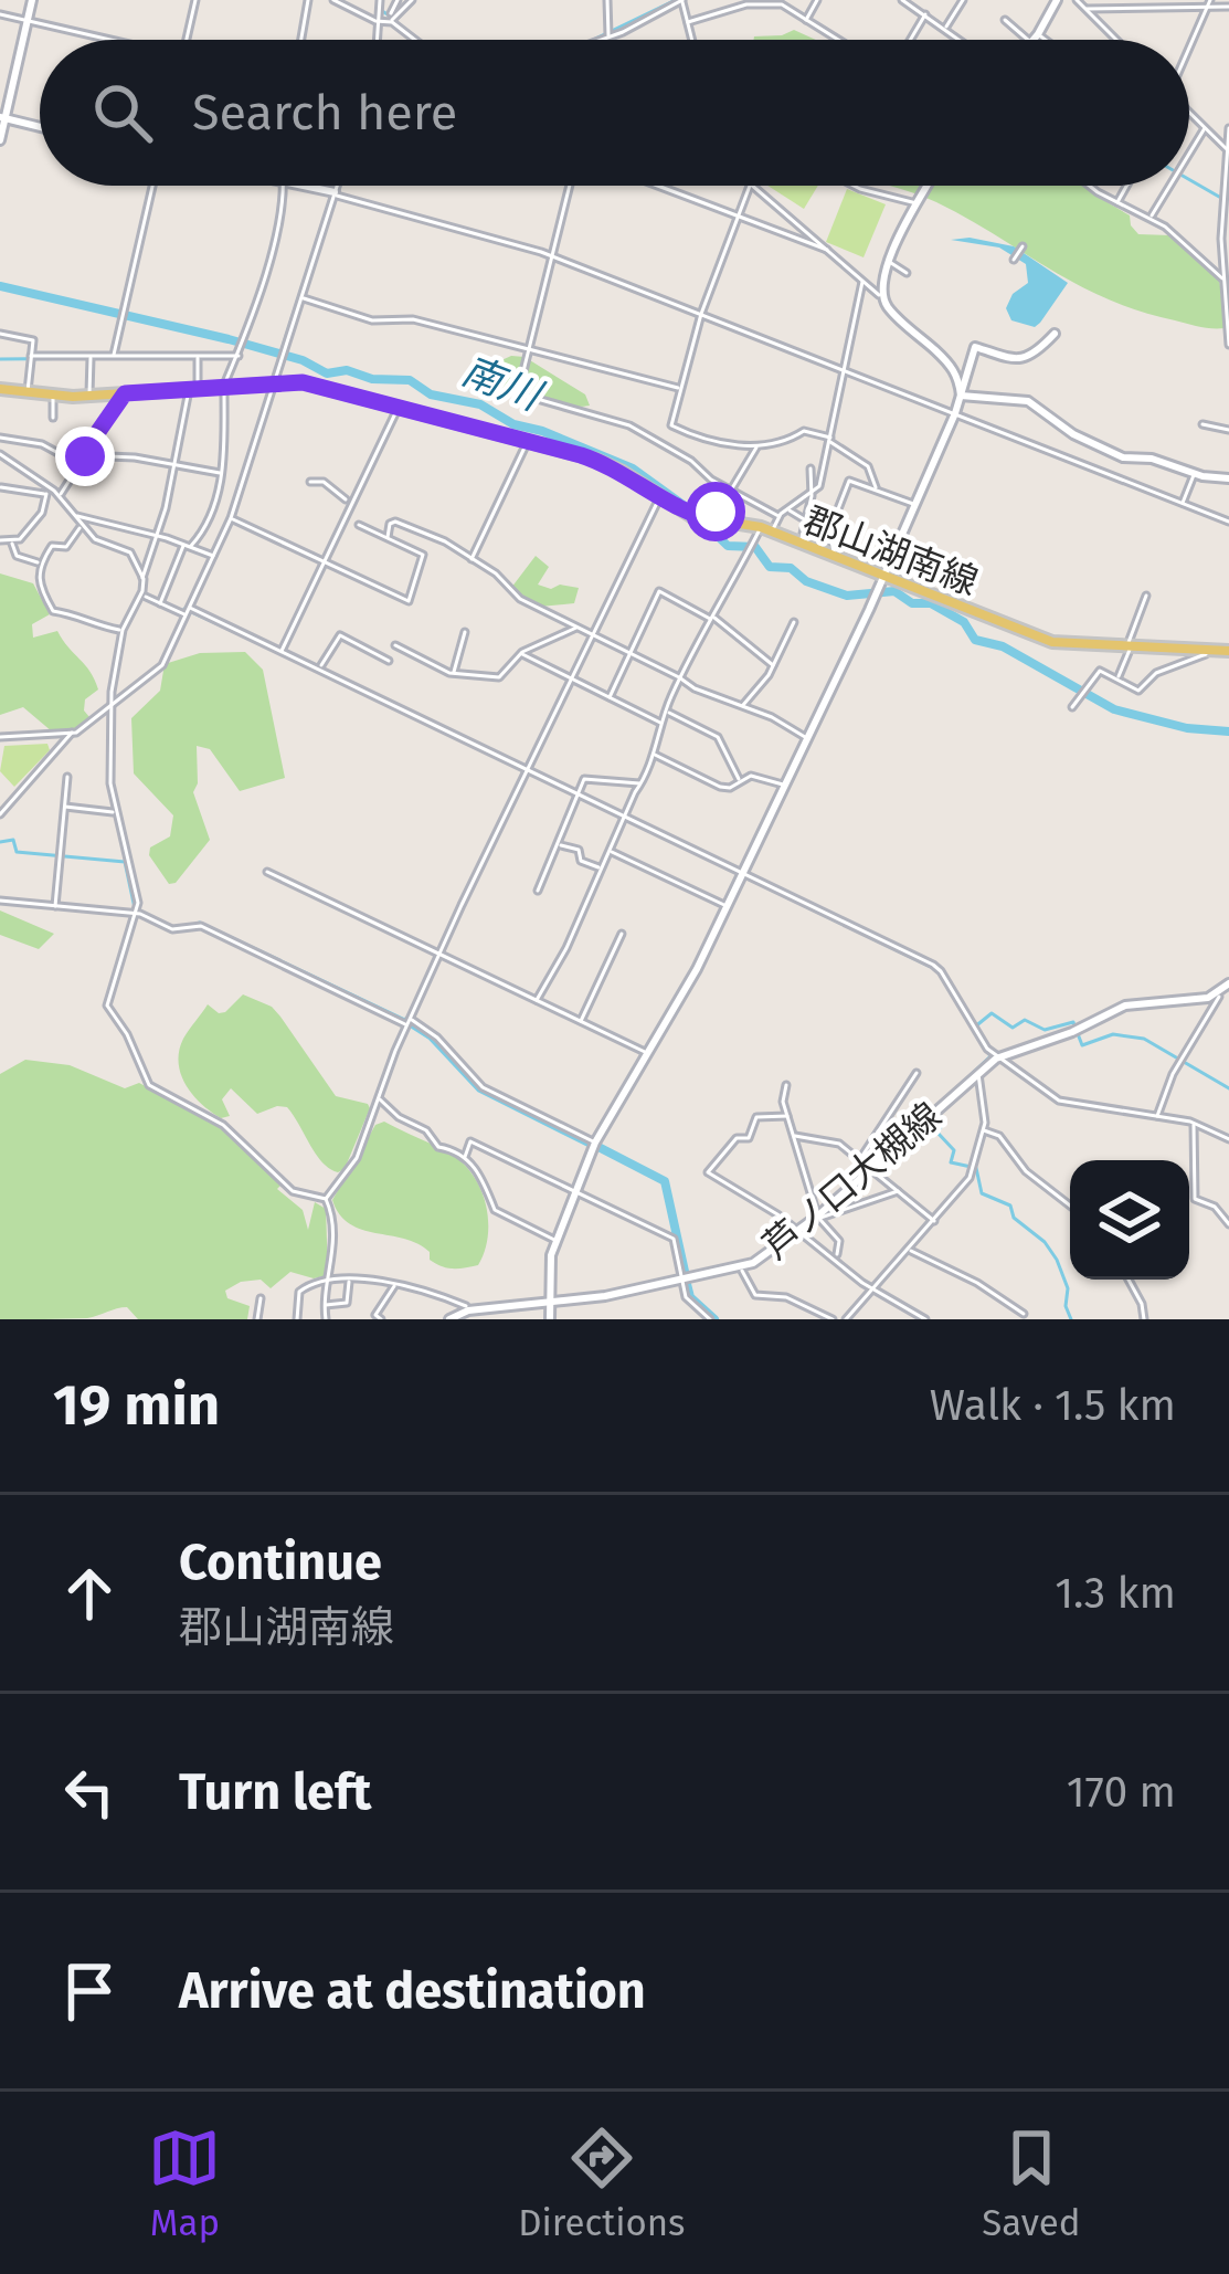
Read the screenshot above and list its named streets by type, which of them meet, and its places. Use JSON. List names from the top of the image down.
{
  "streets": {
    "main road": ["郡山湖南線"],
    "street": ["芦ノ口大槻線"]
  },
  "water": ["南川"],
  "page": {
    "search": "Search here",
    "heading": ["19 min", "Walk · 1.5 km"],
    "list": [
      ["Continue", "郡山湖南線", "1.3 km"],
      ["Turn left", "170 m"],
      "Arrive at destination"
    ],
    "nav": ["Map", "Directions", "Saved"]
  }
}
